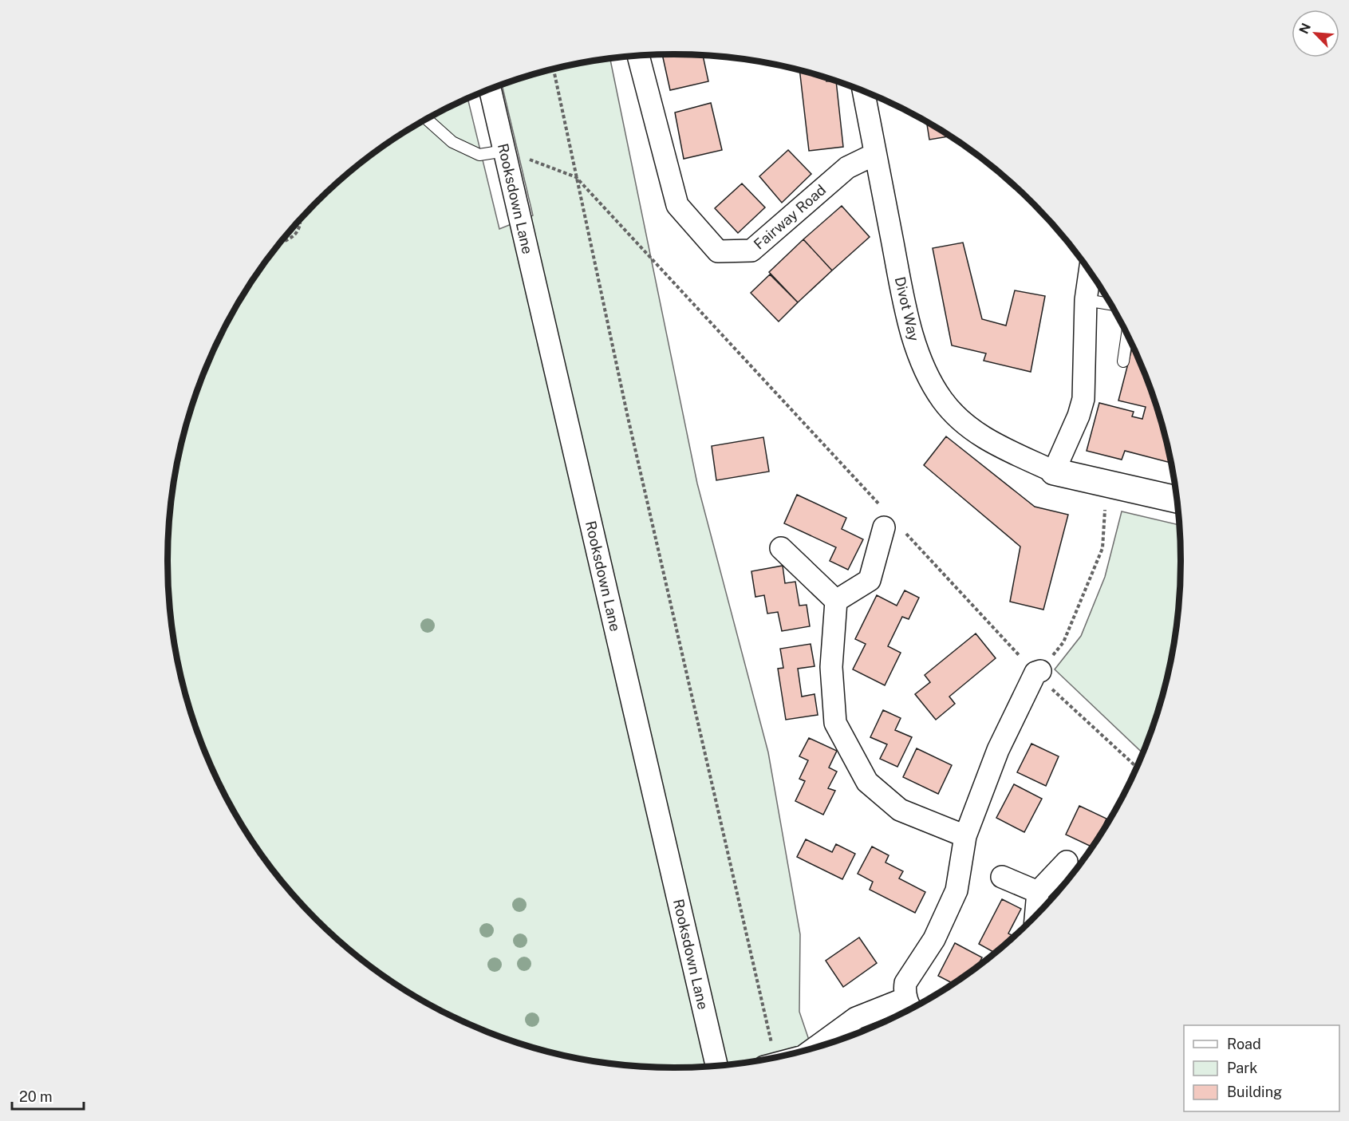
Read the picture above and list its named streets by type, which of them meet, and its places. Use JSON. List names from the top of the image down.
{
  "streets": {
    "street": ["Rooksdown Lane", "Fairway Road", "Divot Way"]
  },
  "crossings": [
    ["Fairway Road", "Divot Way"]
  ],
  "legend": ["Road", "Park", "Building"],
  "scale_bar": "20 m",
  "north": "top left"
}
